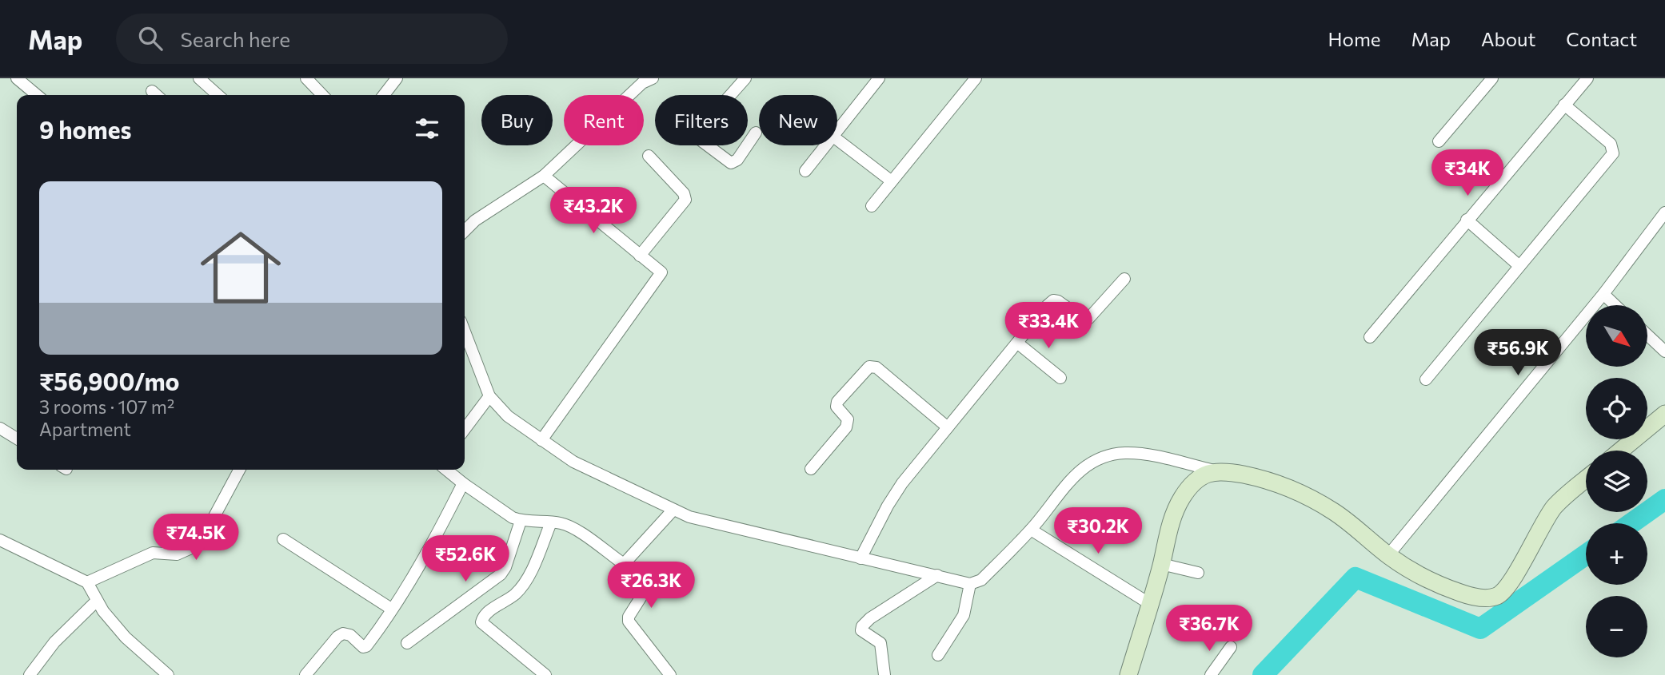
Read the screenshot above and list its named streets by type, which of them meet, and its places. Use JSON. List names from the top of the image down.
{
  "north": "bottom right",
  "page": {
    "header": "Map",
    "search": "Search here",
    "nav": [
      "Home",
      "Map",
      "About",
      "Contact"
    ],
    "chip": [
      "Buy",
      "Rent",
      "Filters",
      "New"
    ],
    "heading": "9 homes",
    "price": [
      "₹34K",
      "₹43.2K",
      "₹33.4K",
      "₹56.9K",
      "₹30.2K",
      "₹74.5K",
      "₹52.6K",
      "₹26.3K",
      "₹36.7K"
    ],
    "list": [
      {
        "name": "₹56,900/mo",
        "note": "3 rooms · 107 m² · Apartment"
      }
    ],
    "map_buttons": ["+", "−"]
  }
}
